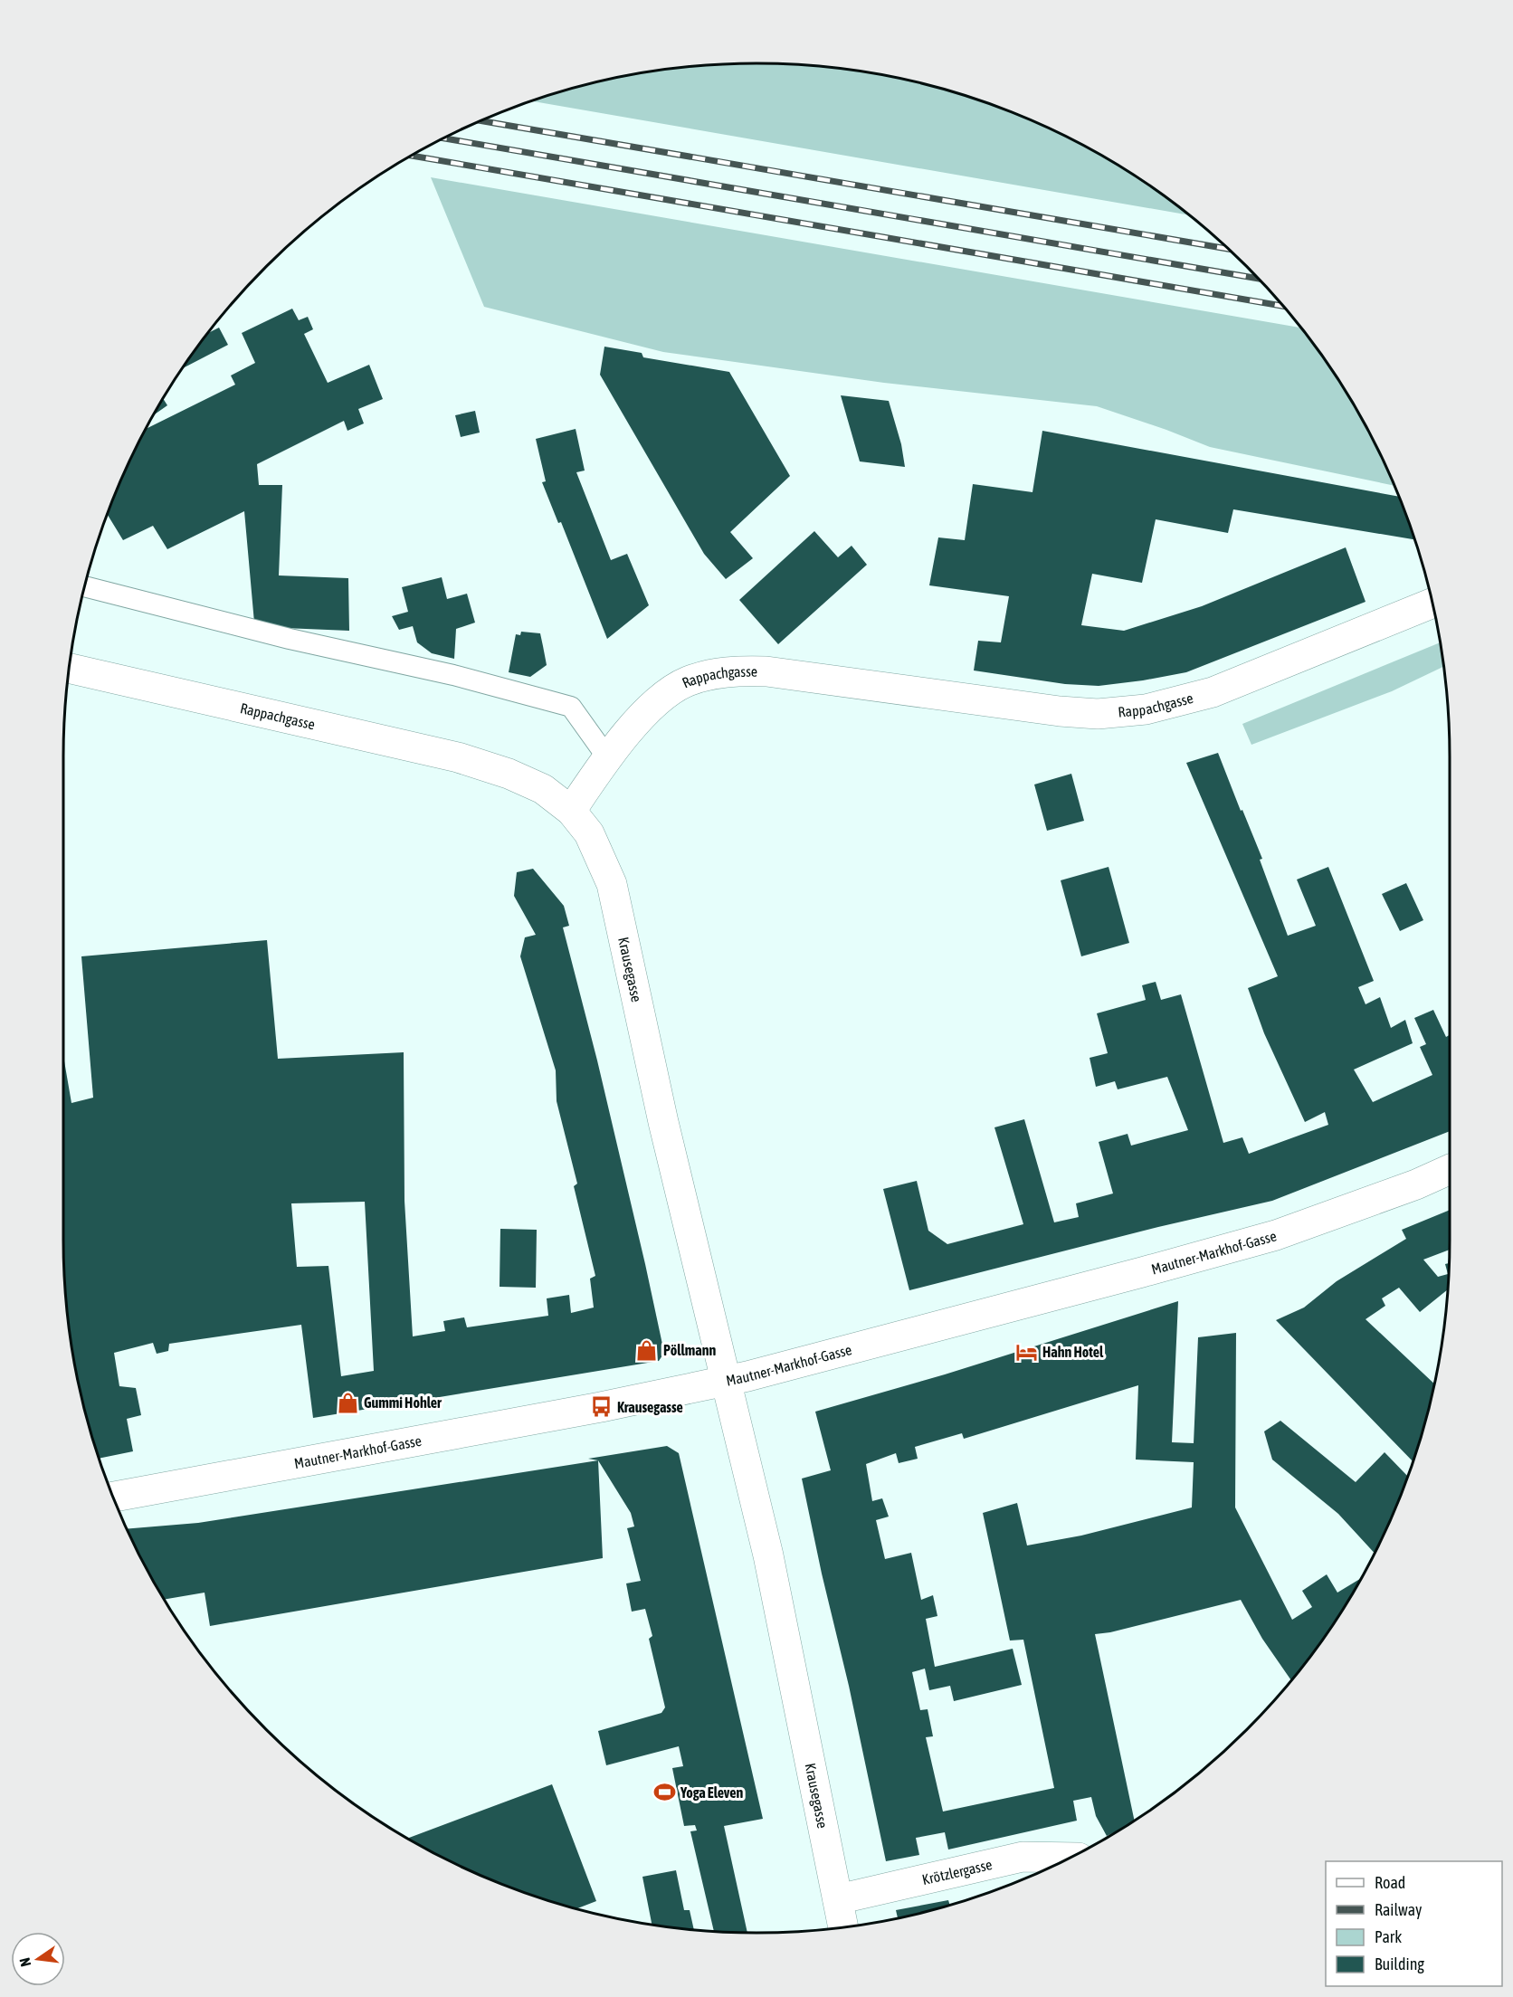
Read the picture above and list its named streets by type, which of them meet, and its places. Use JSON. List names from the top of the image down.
{
  "streets": {
    "street": [
      "Rappachgasse",
      "Krausegasse",
      "Mautner-Markhof-Gasse",
      "Krötzlergasse"
    ]
  },
  "crossings": [
    ["Rappachgasse", "Krausegasse"],
    ["Krausegasse", "Mautner-Markhof-Gasse"],
    ["Krausegasse", "Krötzlergasse"]
  ],
  "places": {
    "shop": ["Pöllmann", "Gummi Hohler"],
    "hotel": ["Hahn Hotel"],
    "bus stop": ["Krausegasse"],
    "sports": ["Yoga Eleven"]
  },
  "legend": [
    "Road",
    "Railway",
    "Park",
    "Building"
  ],
  "north": "left"
}
